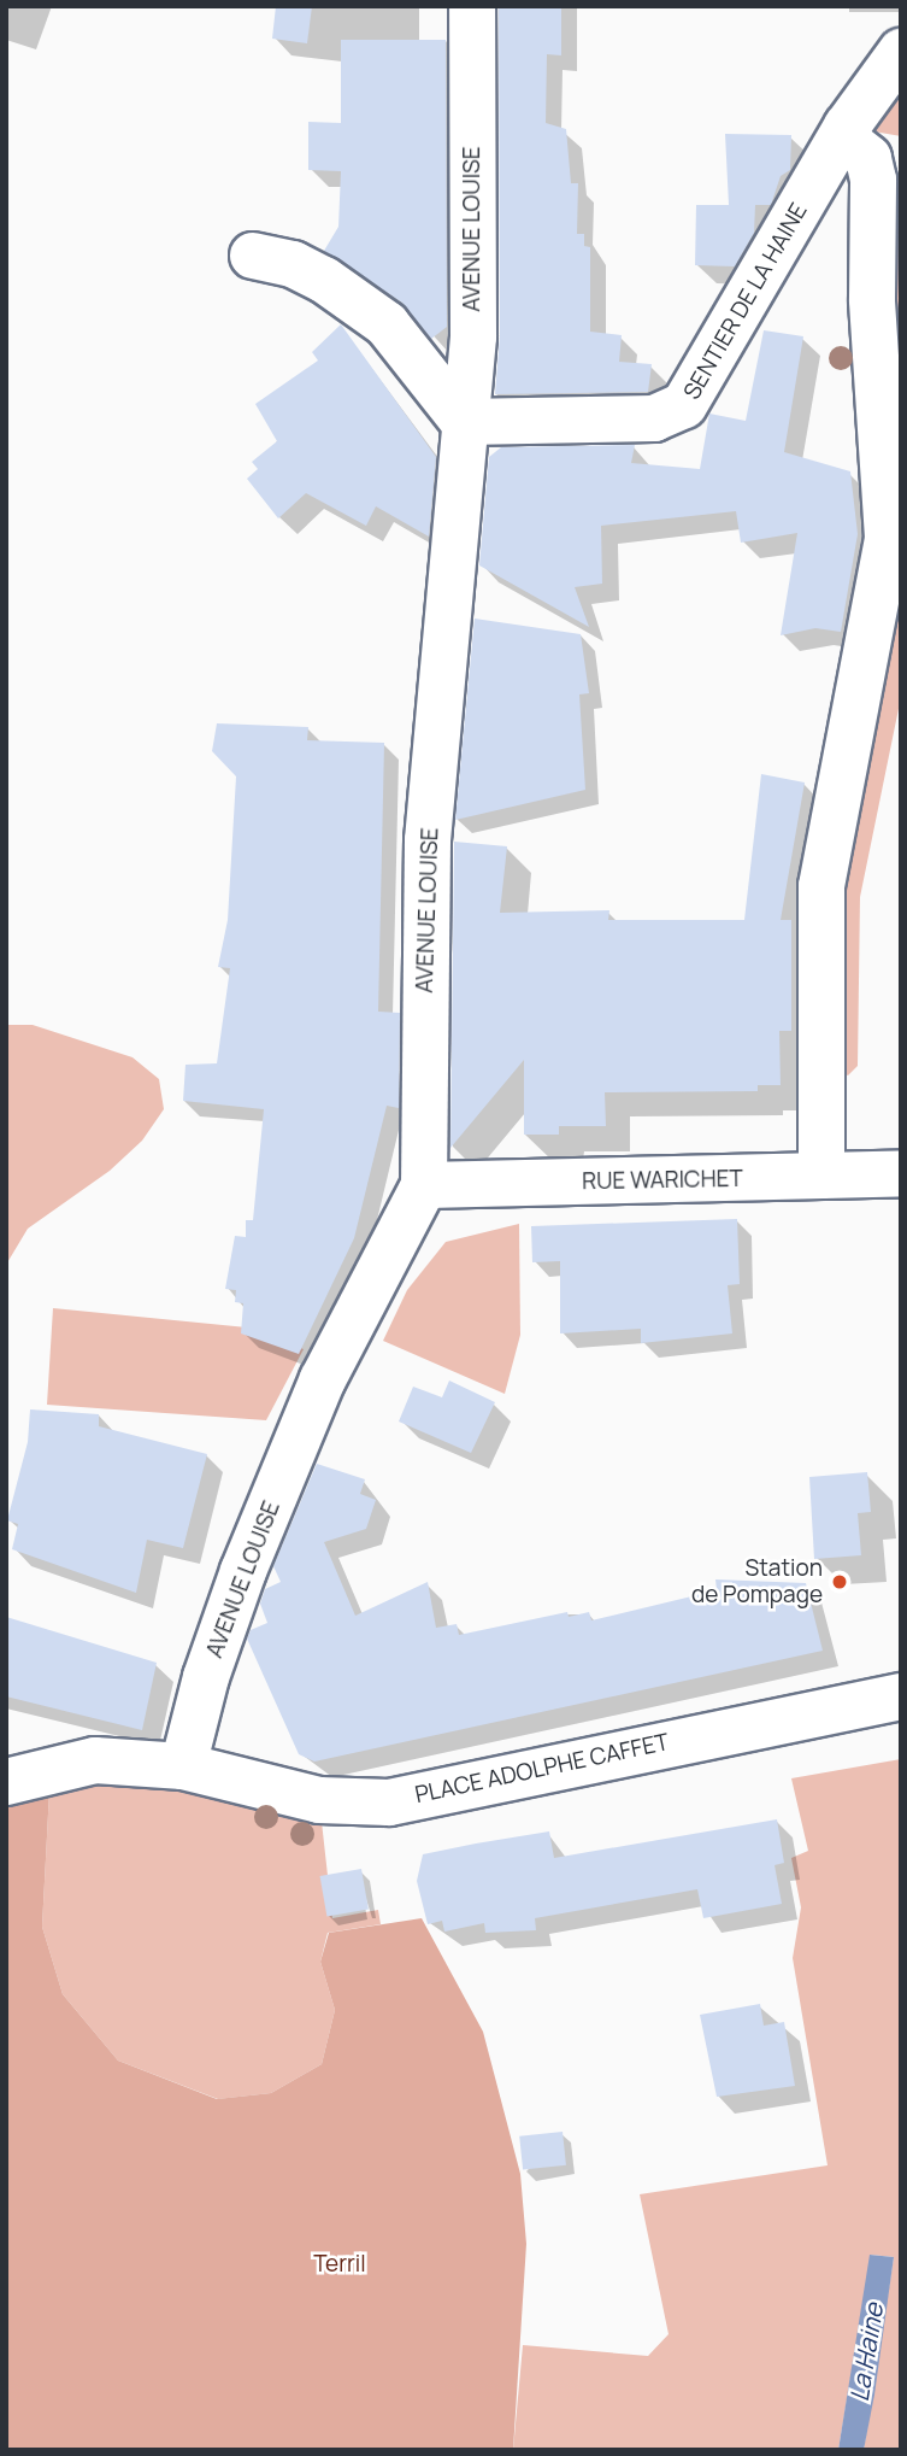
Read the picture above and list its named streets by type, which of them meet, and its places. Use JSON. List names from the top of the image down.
{
  "streets": {
    "street": [
      "AVENUE LOUISE",
      "SENTIER DE LA HAINE",
      "RUE WARICHET",
      "PLACE ADOLPHE CAFFET"
    ]
  },
  "crossings": [
    ["AVENUE LOUISE", "SENTIER DE LA HAINE"],
    ["AVENUE LOUISE", "RUE WARICHET"],
    ["AVENUE LOUISE", "PLACE ADOLPHE CAFFET"]
  ],
  "water": ["La Haine"],
  "parks": ["Terril"],
  "places": ["Station de Pompage"]
}
